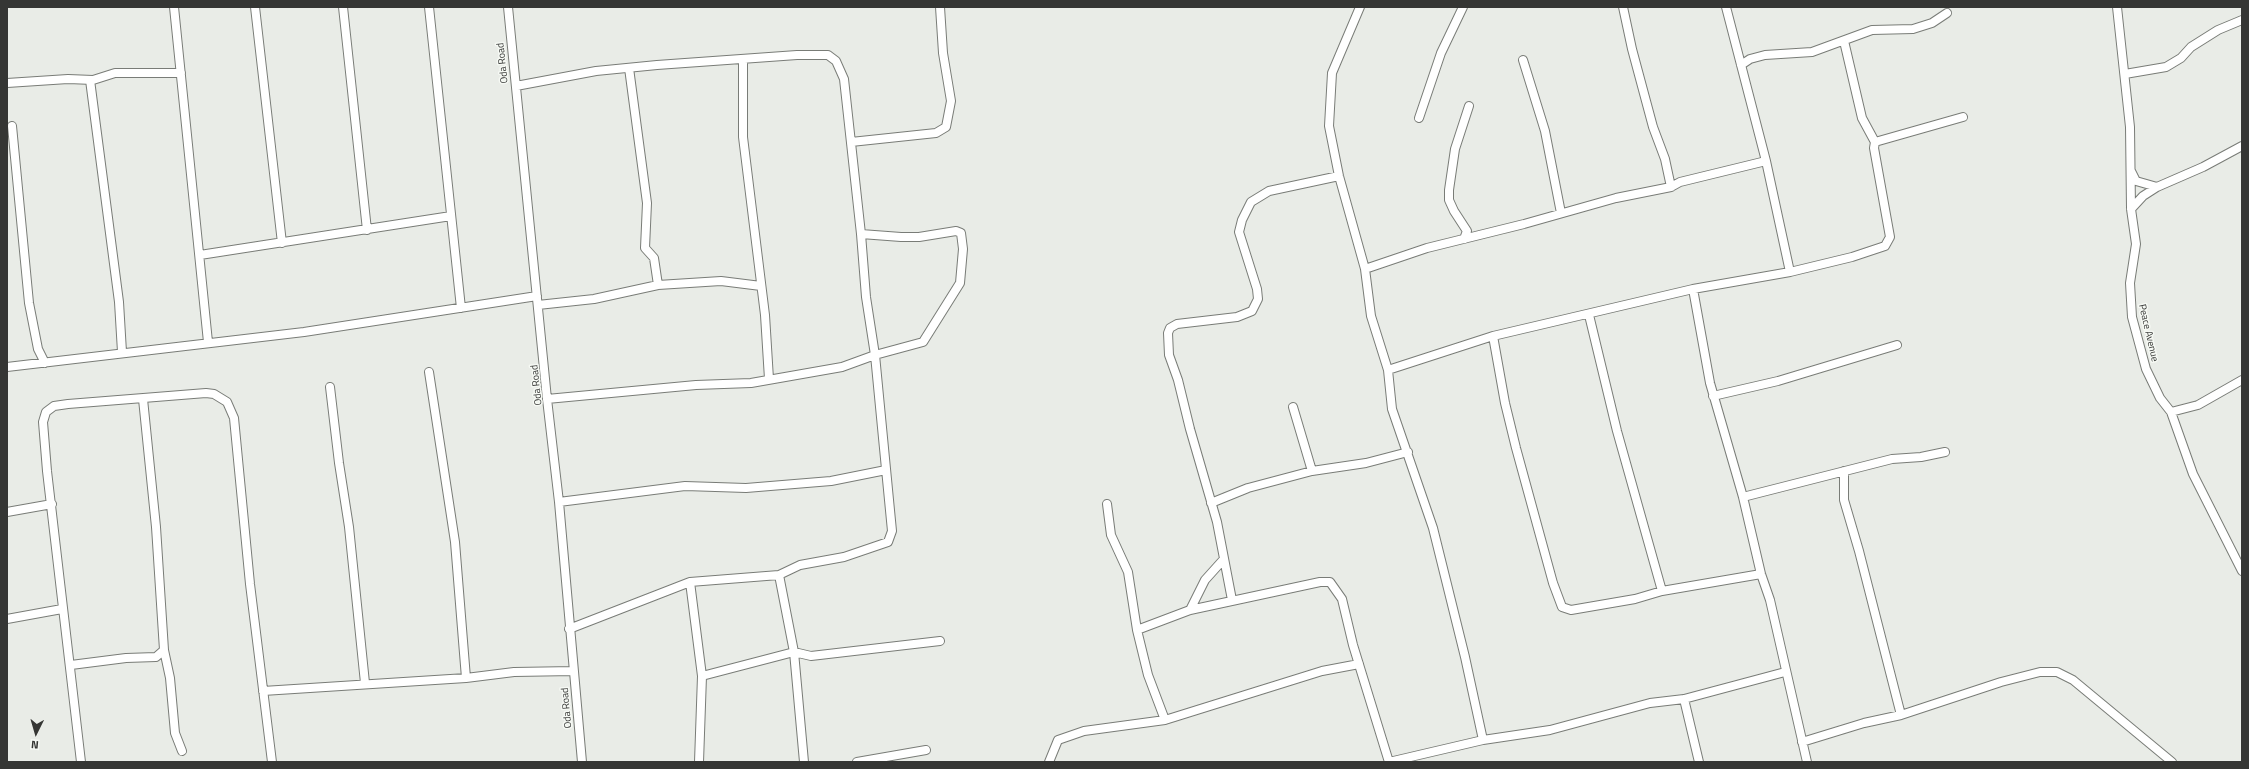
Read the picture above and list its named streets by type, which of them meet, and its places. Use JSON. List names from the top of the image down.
{
  "streets": {
    "street": ["Oda Road", "Peace Avenue"]
  },
  "north": "bottom"
}
